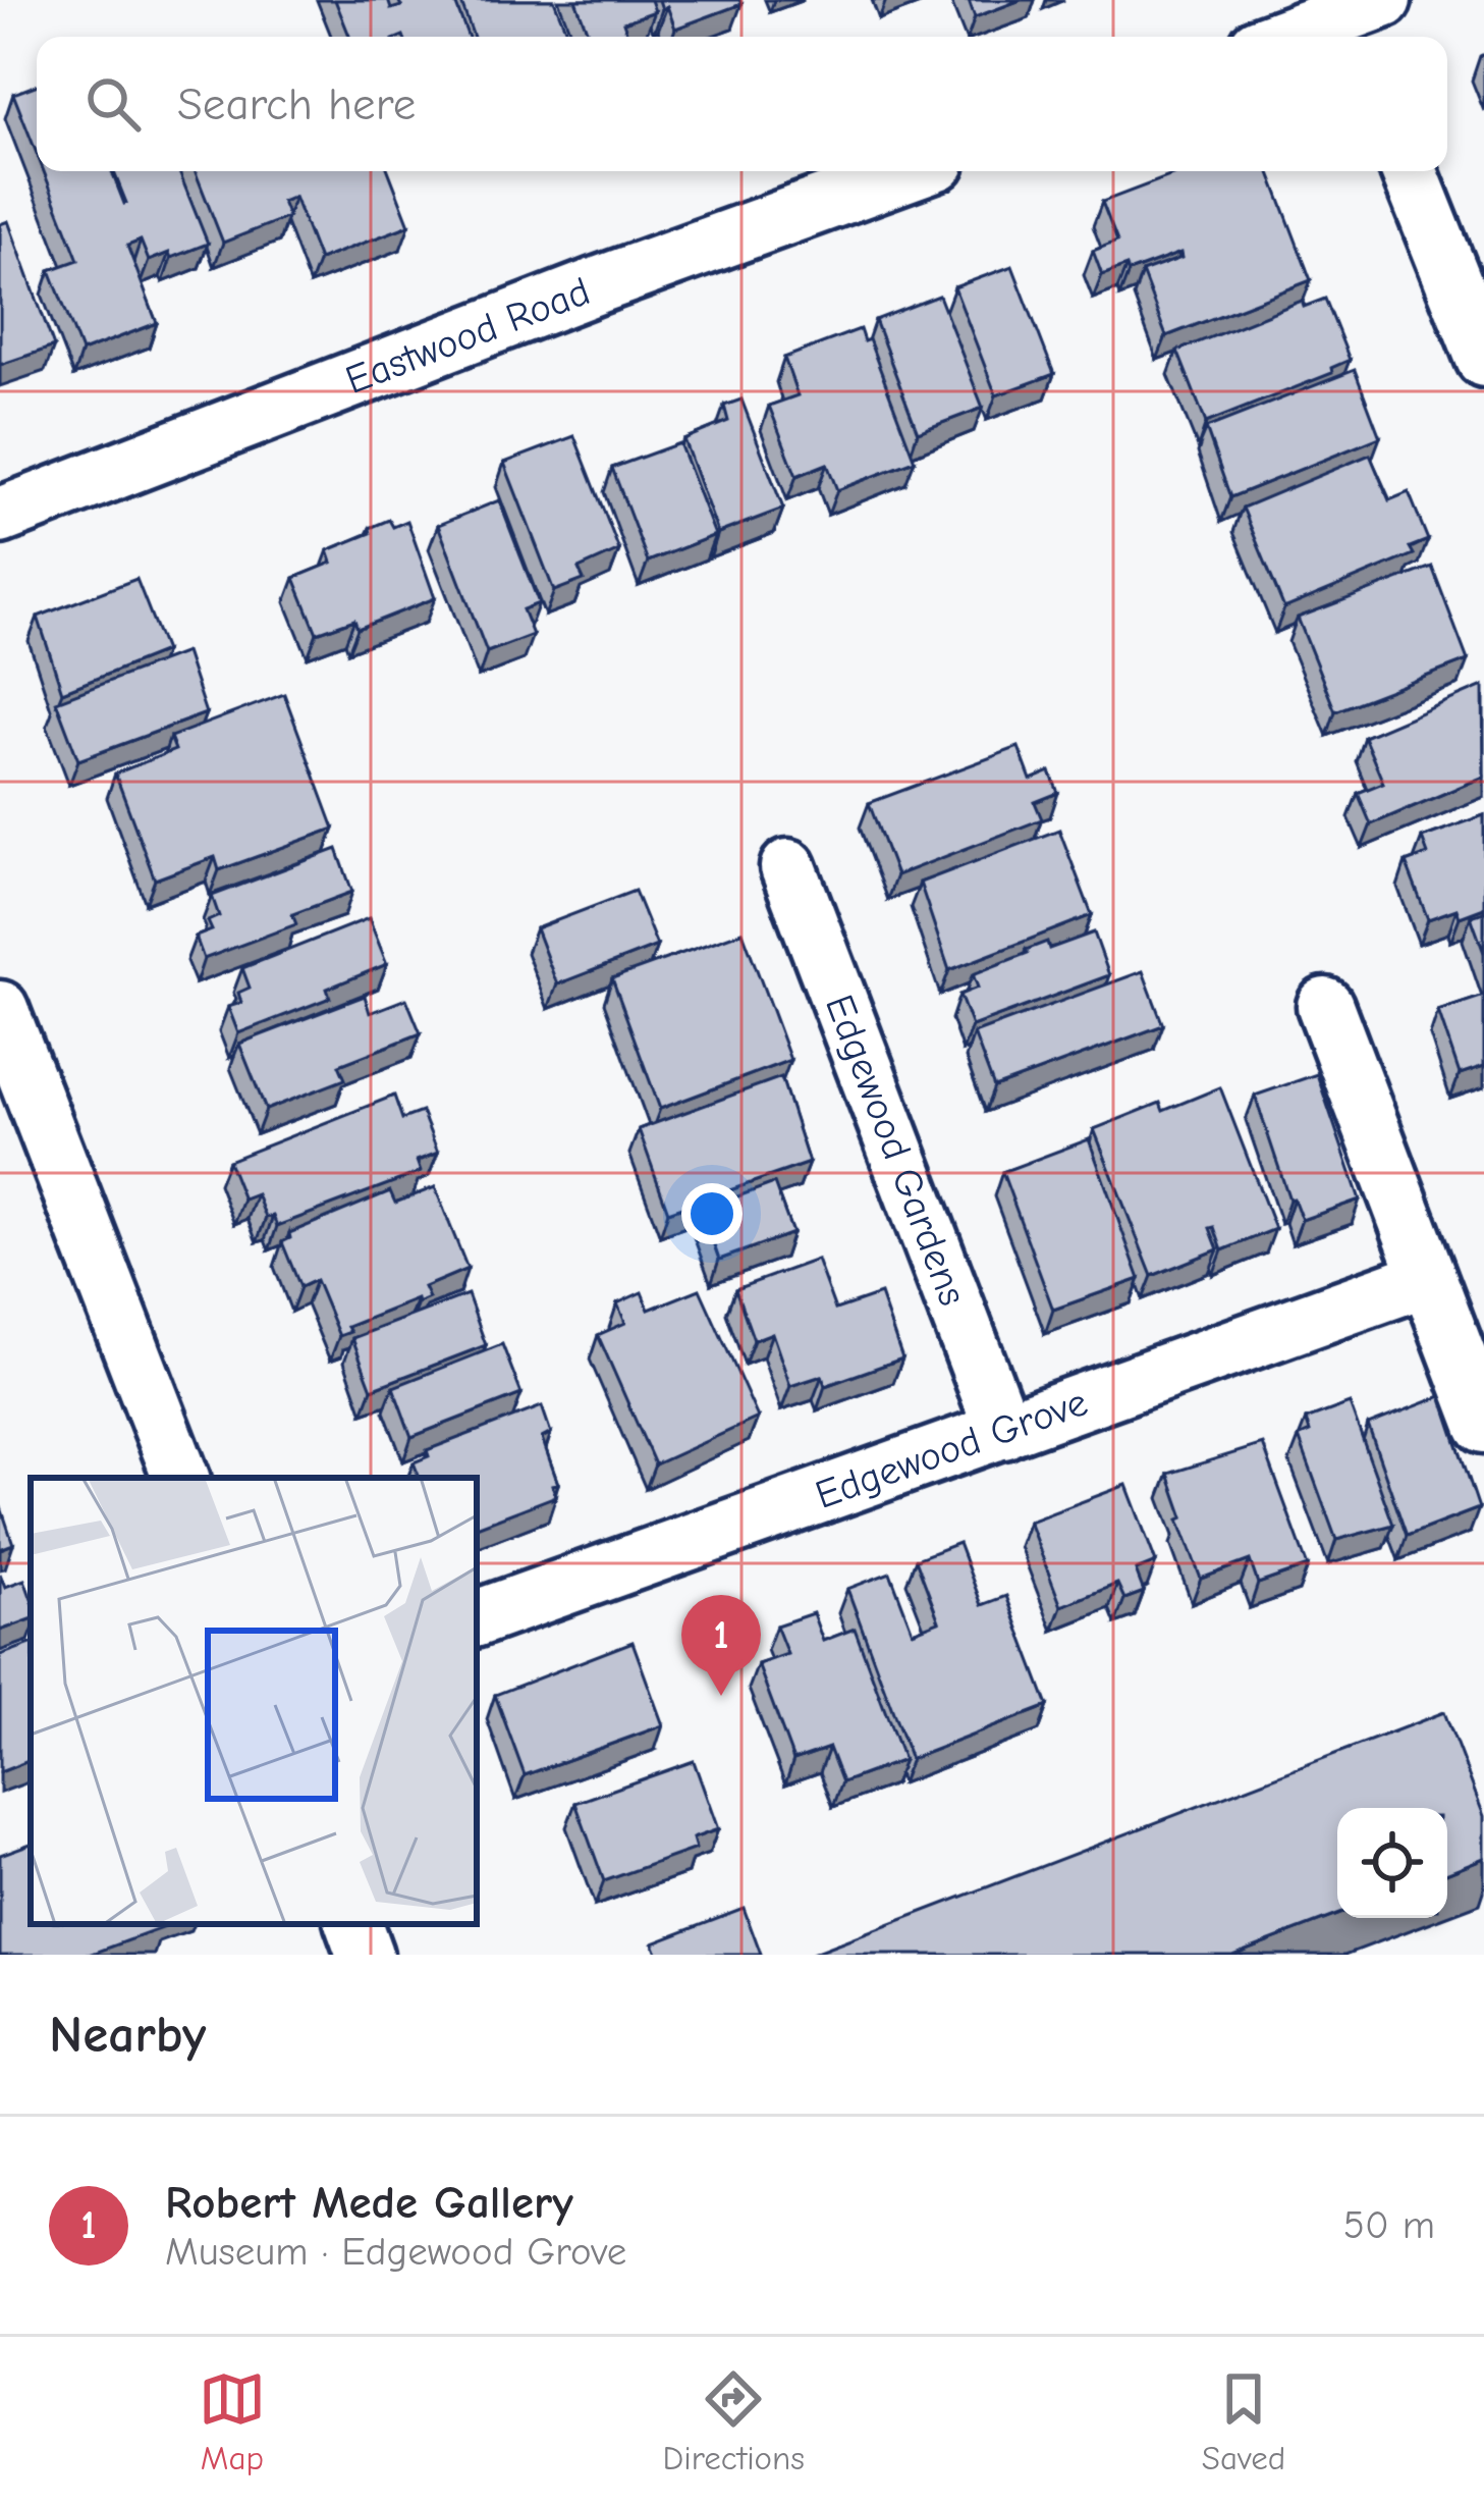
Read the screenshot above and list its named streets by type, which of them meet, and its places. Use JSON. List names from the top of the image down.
{
  "streets": {
    "street": ["Eastwood Road", "Edgewood Gardens", "Edgewood Grove"]
  },
  "crossings": [
    ["Edgewood Gardens", "Edgewood Grove"]
  ],
  "page": {
    "search": "Search here",
    "pins": "1",
    "heading": "Nearby",
    "list": [
      {
        "mark": "1",
        "name": "Robert Mede Gallery",
        "note": "Museum · Edgewood Grove",
        "value": "50 m"
      }
    ],
    "nav": ["Map", "Directions", "Saved"]
  }
}
